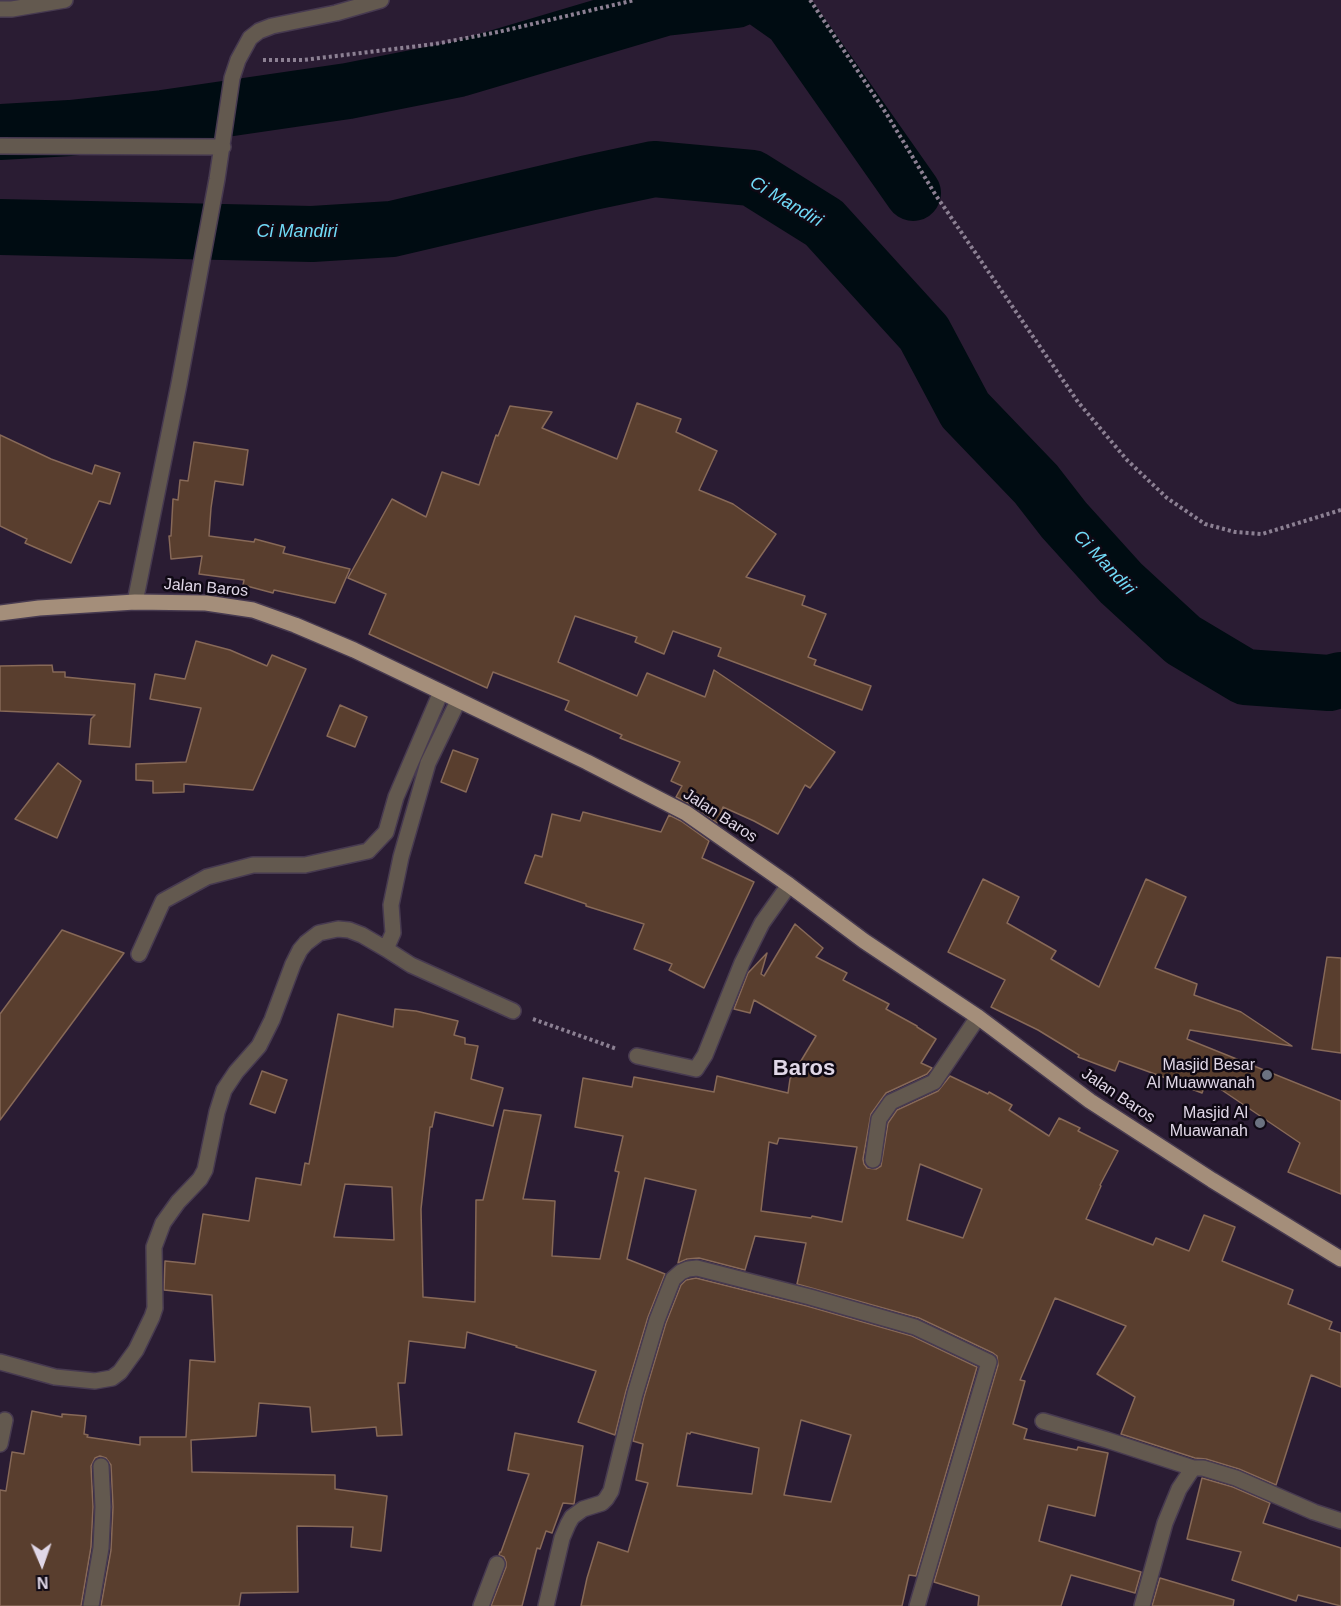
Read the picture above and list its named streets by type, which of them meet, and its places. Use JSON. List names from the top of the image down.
{
  "streets": {
    "main road": ["Jalan Baros"]
  },
  "districts": ["Baros"],
  "water": ["Ci Mandiri"],
  "places": ["Masjid Besar Al Muawwanah", "Masjid Al Muawanah"],
  "north": "bottom"
}
